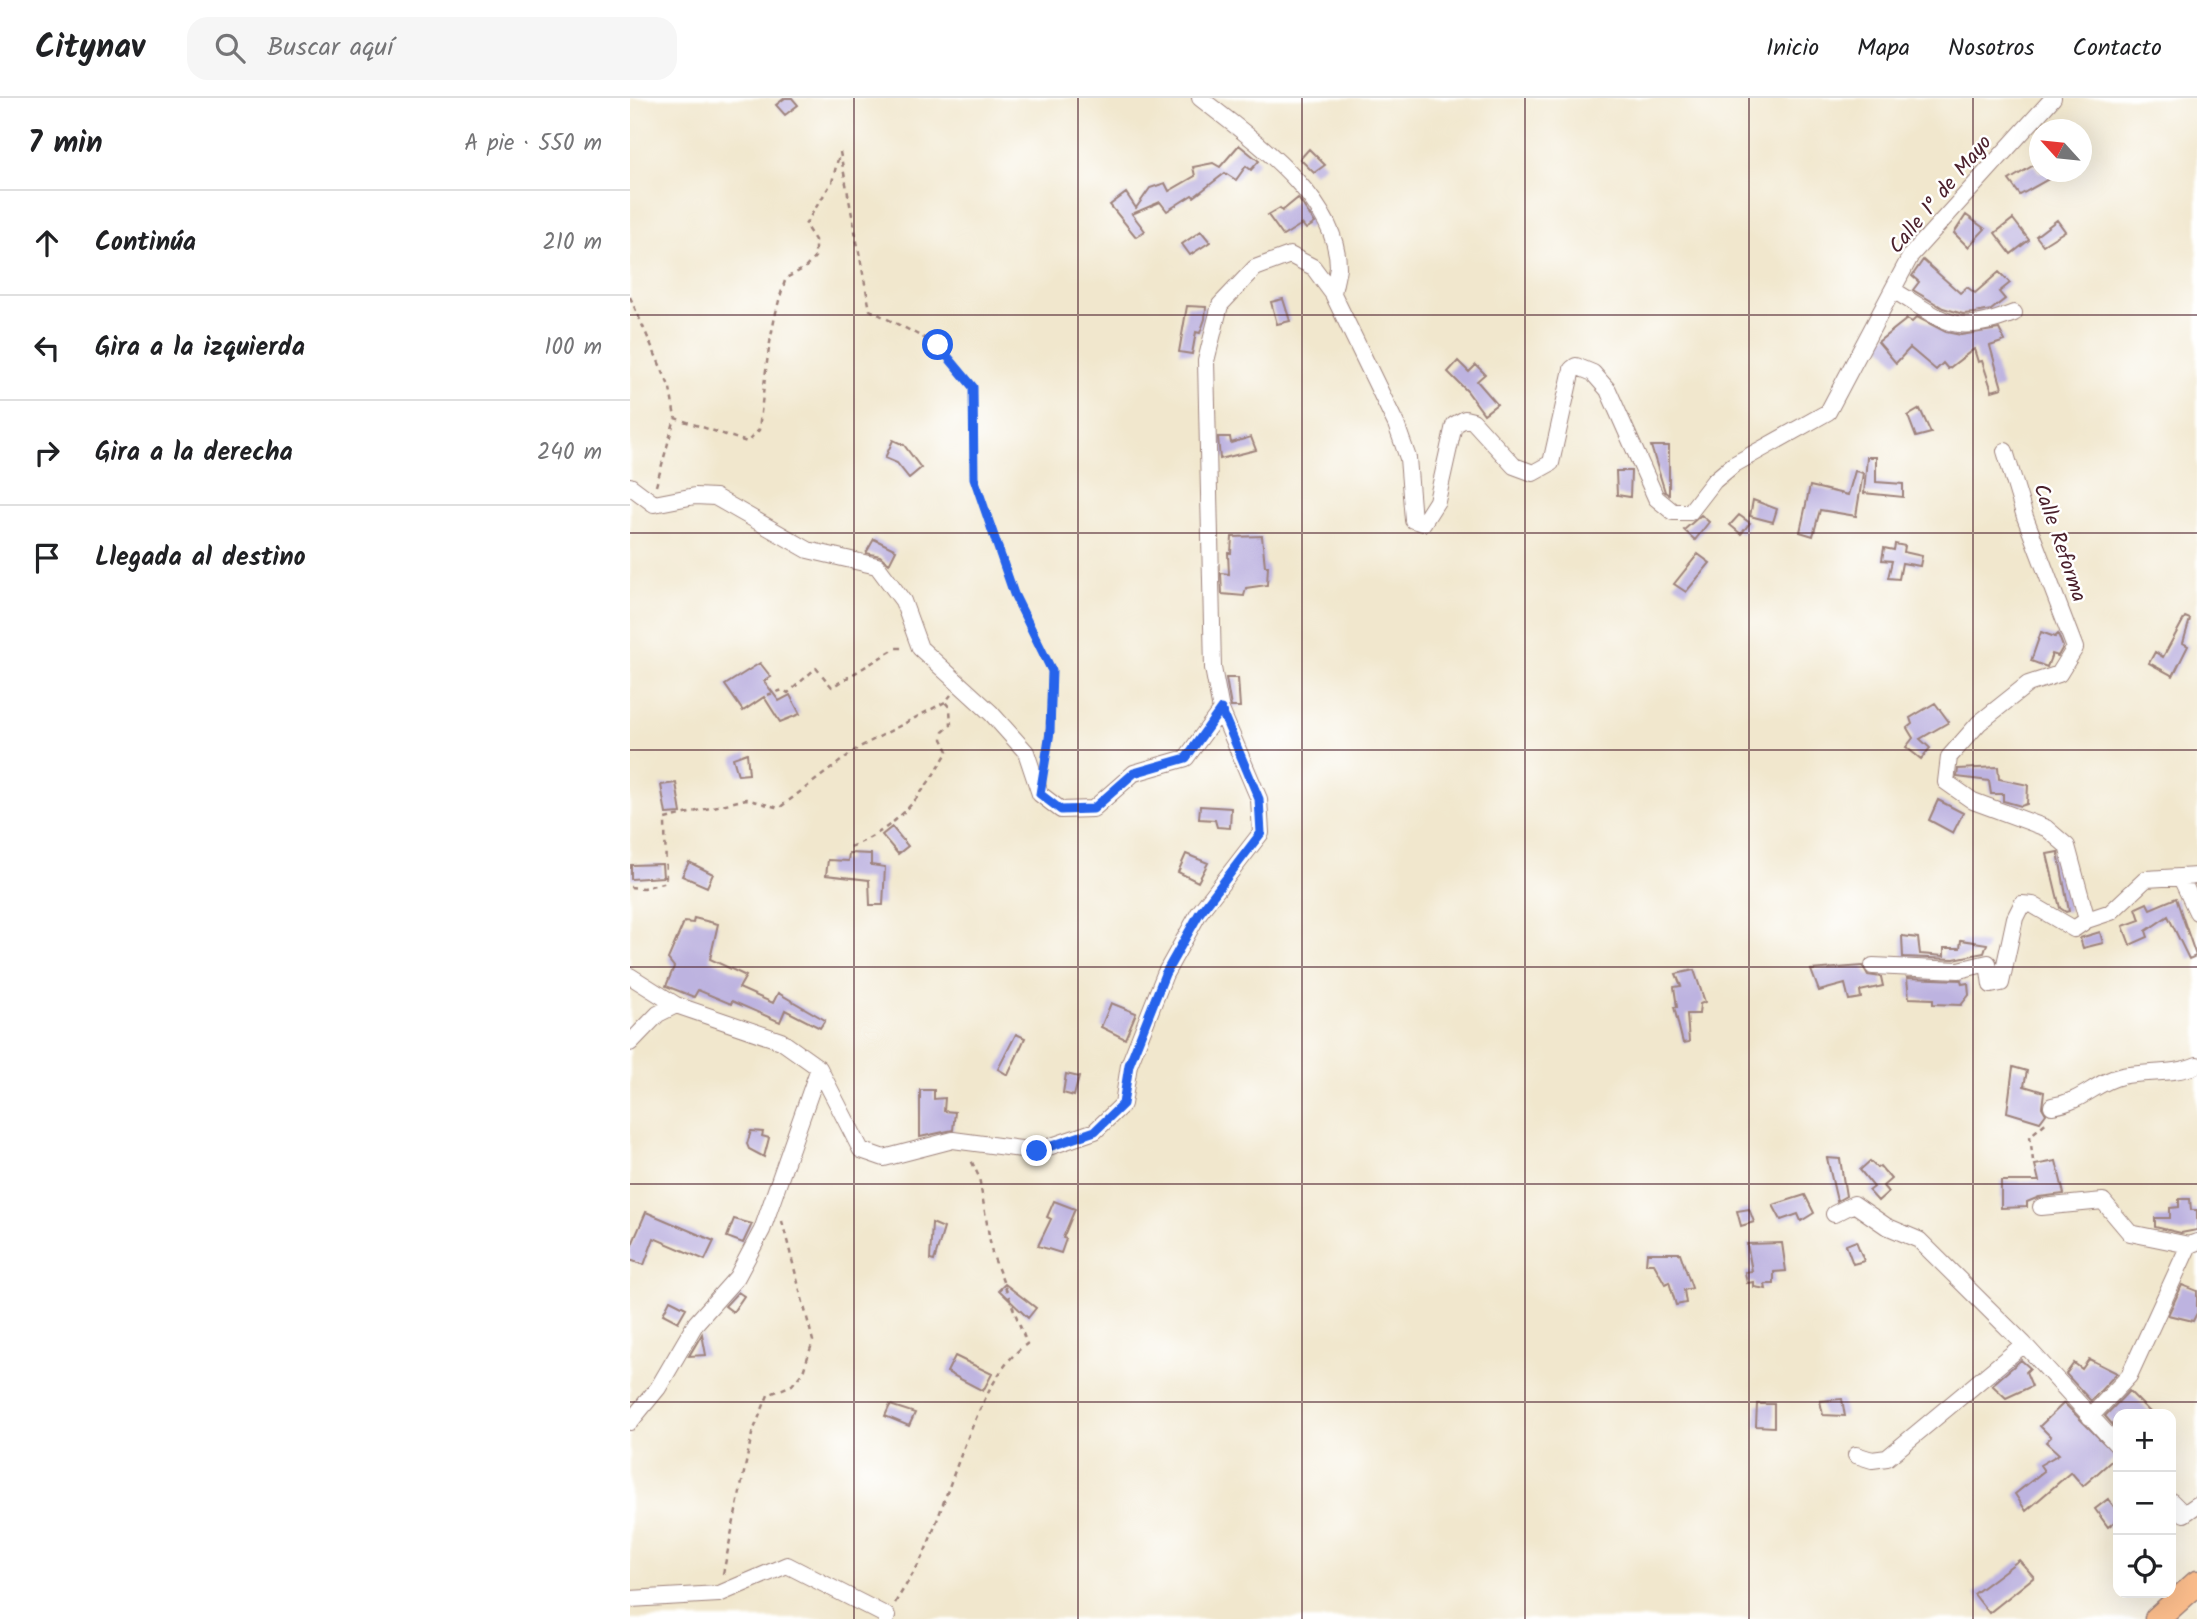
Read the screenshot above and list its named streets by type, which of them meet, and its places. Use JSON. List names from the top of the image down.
{
  "streets": {
    "street": ["Calle 1° de Mayo", "Calle Reforma"]
  },
  "north": "top left",
  "page": {
    "header": "Citynav",
    "search": "Buscar aquí",
    "nav": [
      "Inicio",
      "Mapa",
      "Nosotros",
      "Contacto"
    ],
    "heading": ["7 min", "A pie · 550 m"],
    "list": [
      ["Continúa", "210 m"],
      ["Gira a la izquierda", "100 m"],
      ["Gira a la derecha", "240 m"],
      "Llegada al destino"
    ],
    "map_buttons": ["+", "−"]
  }
}
